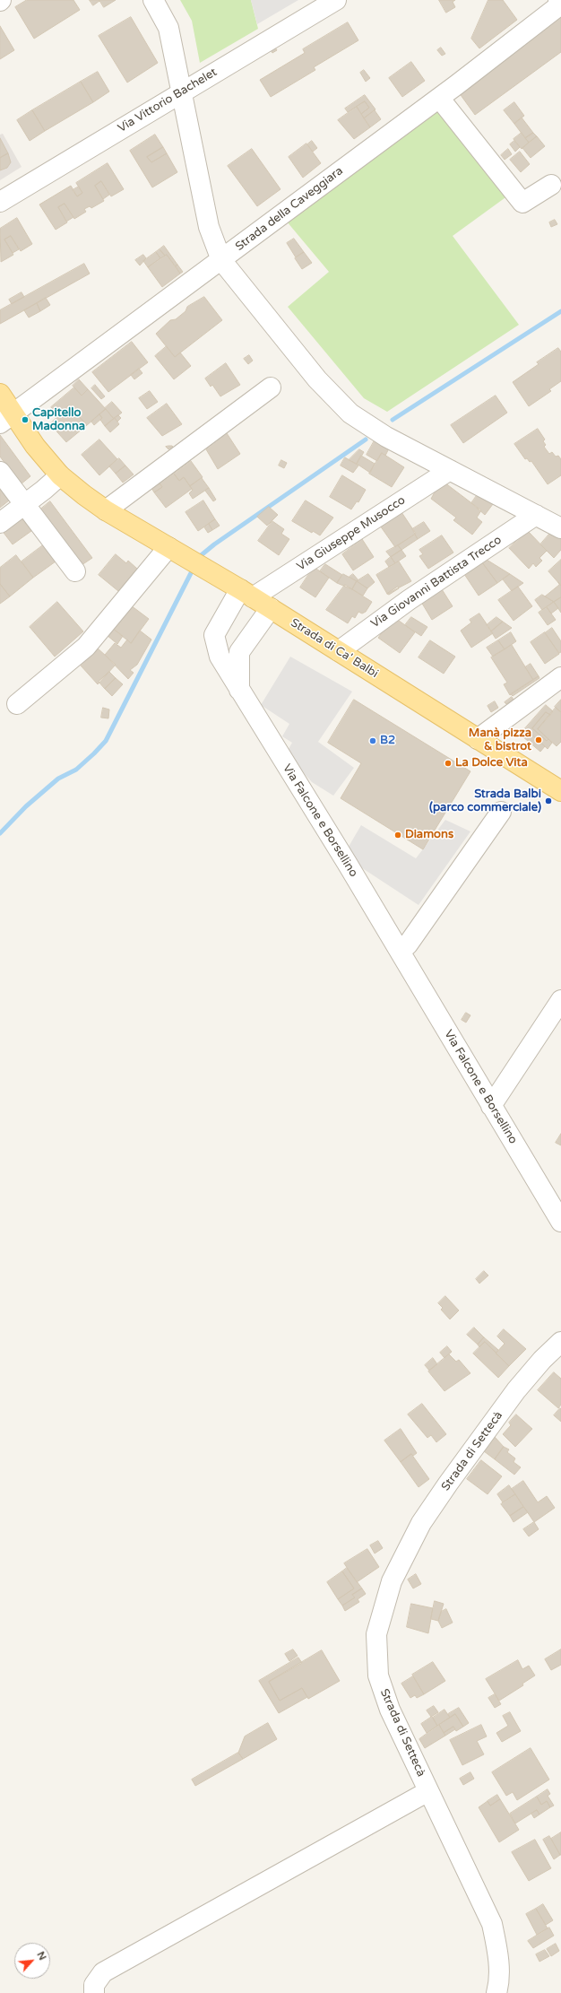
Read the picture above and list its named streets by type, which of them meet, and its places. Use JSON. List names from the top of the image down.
{
  "streets": {
    "main road": ["Strada di Ca' Balbi"],
    "street": [
      "Via Vittorio Bachelet",
      "Strada della Caveggiara",
      "Via Giuseppe Musocco",
      "Via Giovanni Battista Trecco",
      "Via Falcone e Borsellino",
      "Strada di Settecà"
    ]
  },
  "crossings": [
    ["Strada della Caveggiara", "Strada di Ca' Balbi"],
    ["Via Giuseppe Musocco", "Strada di Ca' Balbi"],
    ["Via Giuseppe Musocco", "Via Falcone e Borsellino"],
    ["Via Giovanni Battista Trecco", "Strada di Ca' Balbi"],
    ["Strada di Ca' Balbi", "Via Falcone e Borsellino"]
  ],
  "places": [
    "Capitello Madonna",
    "Manà pizza & bistrot",
    "B2",
    "La Dolce Vita",
    "Strada Balbi (parco commerciale)",
    "Diamons"
  ],
  "north": "top right"
}
